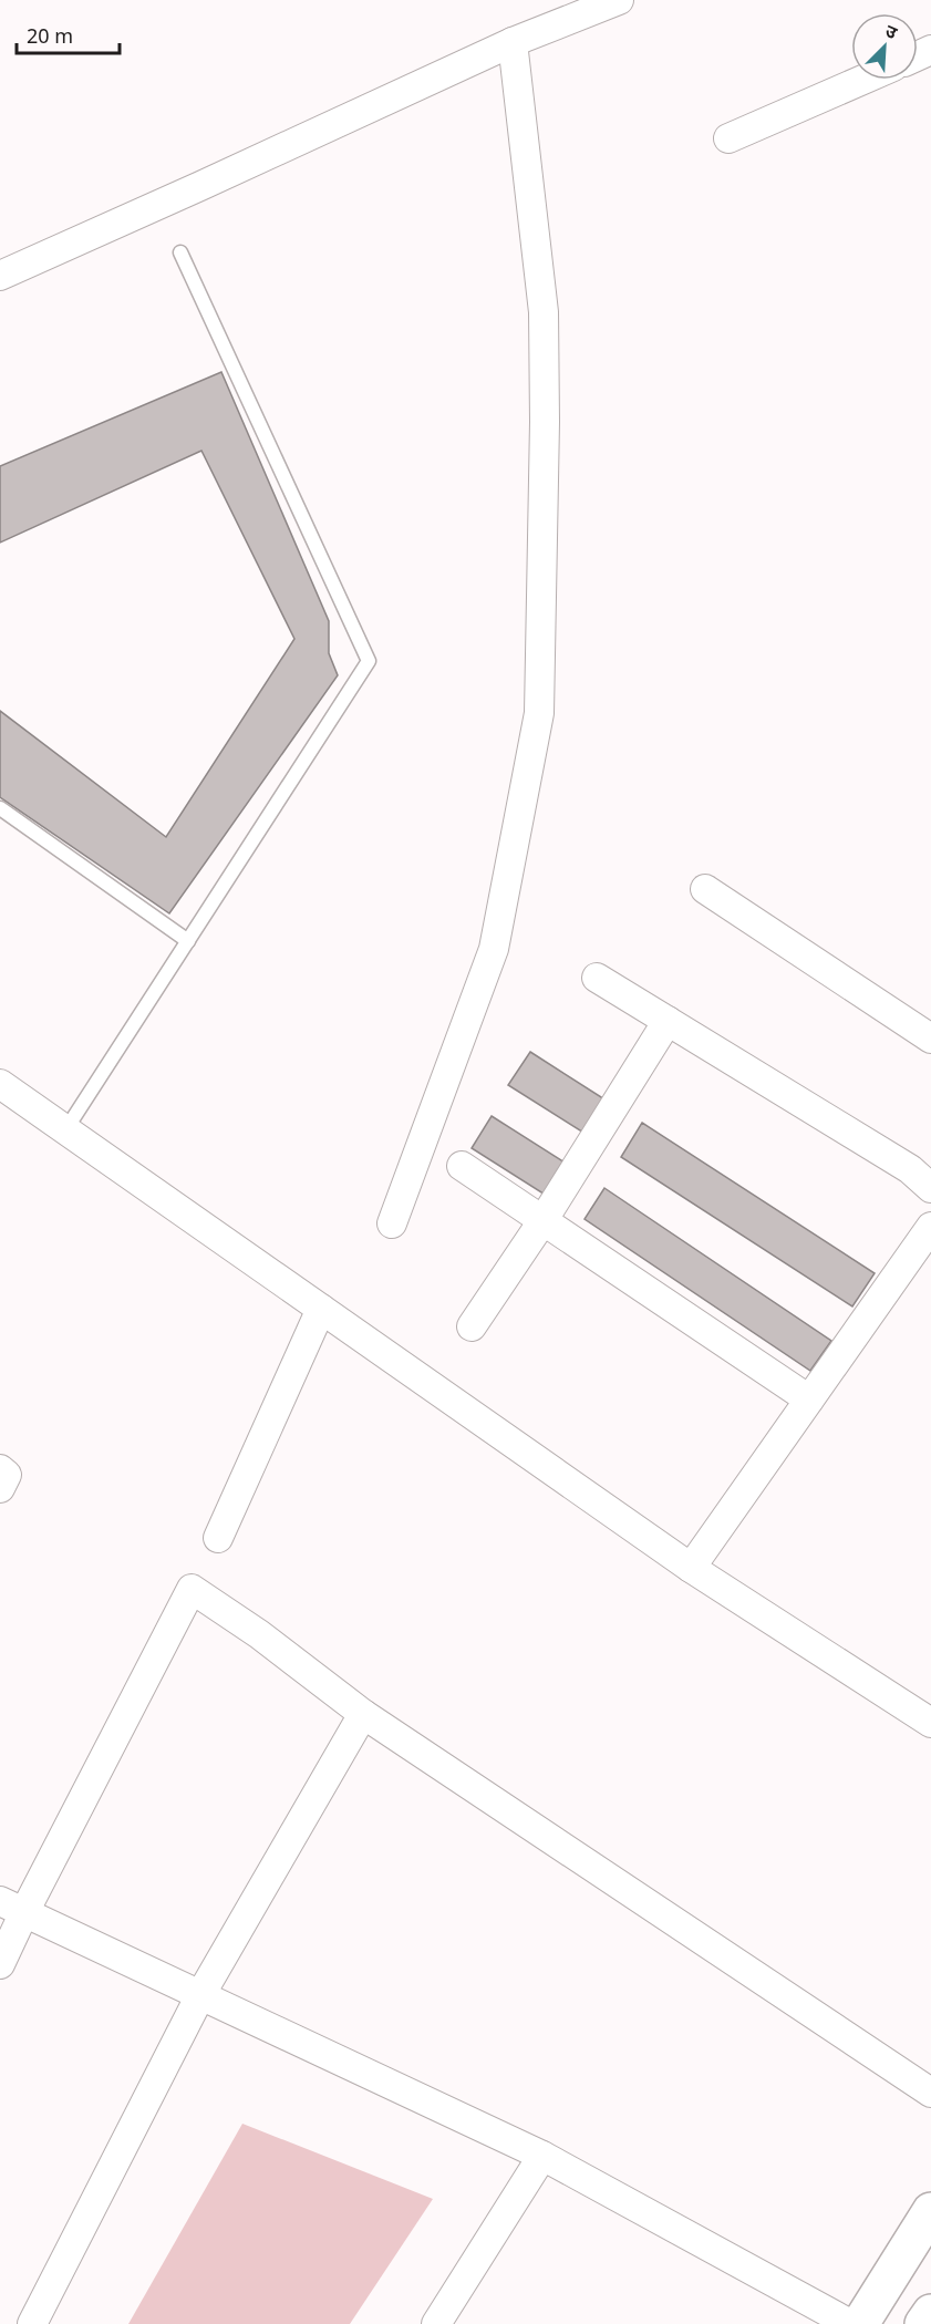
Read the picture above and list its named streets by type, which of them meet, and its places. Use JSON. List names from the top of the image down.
{
  "scale_bar": "20 m",
  "north": "top right"
}
